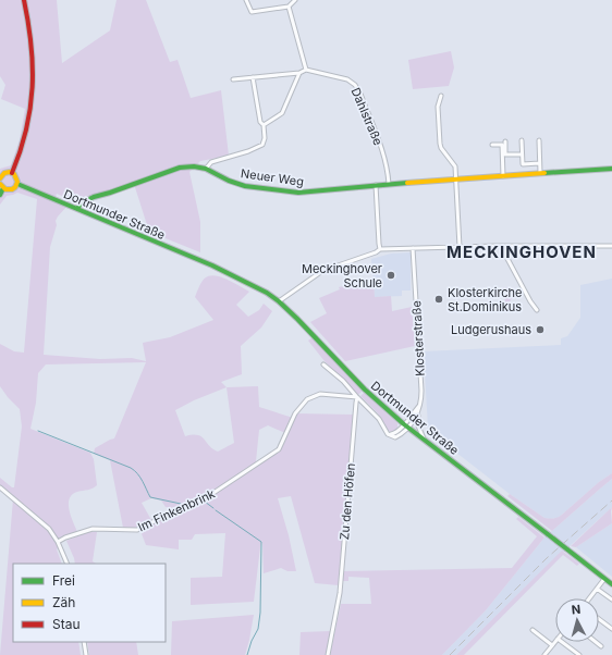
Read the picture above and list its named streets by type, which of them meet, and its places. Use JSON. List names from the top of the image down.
{
  "streets": {
    "main road": ["Neuer Weg", "Dortmunder Straße"],
    "street": [
      "Dahlstraße",
      "Klosterstraße",
      "Zu den Höfen",
      "Im Finkenbrink"
    ]
  },
  "crossings": [
    ["Dahlstraße", "Neuer Weg"],
    ["Neuer Weg", "Dortmunder Straße"],
    ["Zu den Höfen", "Im Finkenbrink"]
  ],
  "districts": ["MECKINGHOVEN"],
  "places": ["Meckinghover Schule", "Klosterkirche St.Dominikus", "Ludgerushaus"],
  "legend": ["Frei", "Zäh", "Stau"],
  "north": "top"
}
